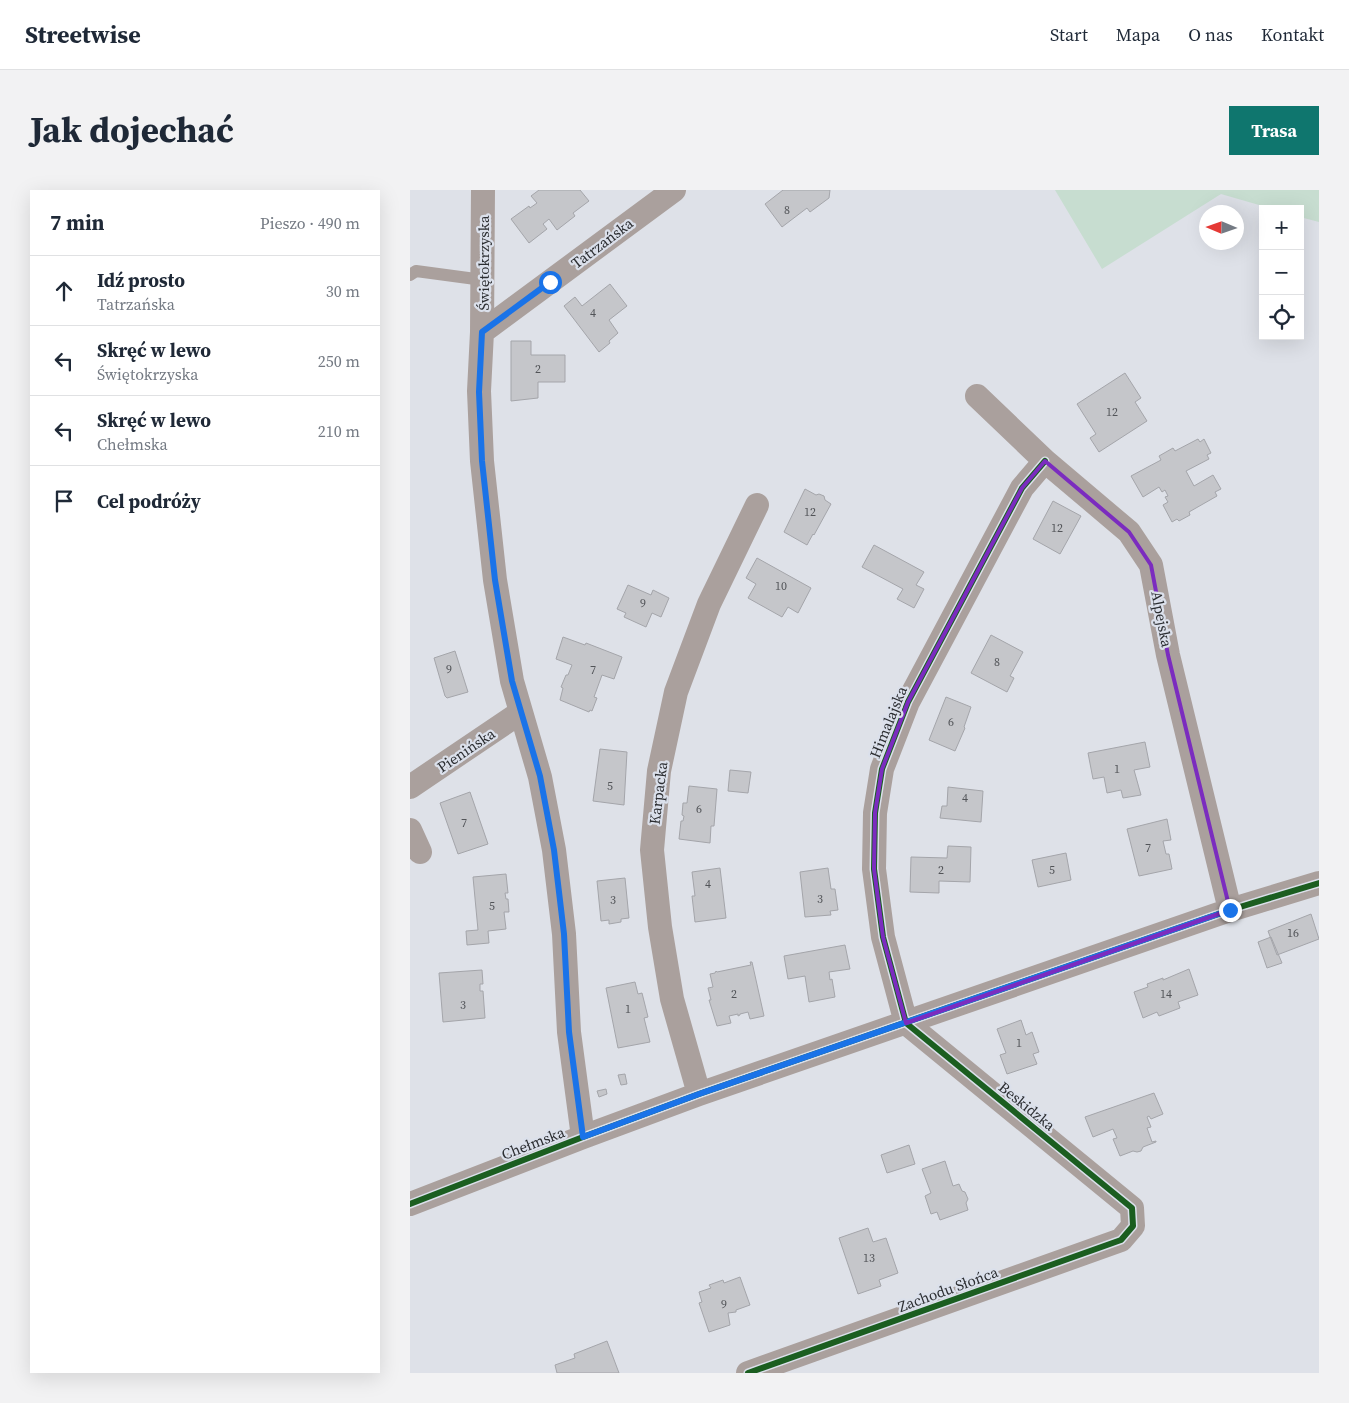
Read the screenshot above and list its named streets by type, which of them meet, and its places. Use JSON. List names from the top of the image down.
{
  "streets": {
    "street": [
      "Tatrzańska",
      "Świętokrzyska",
      "Alpejska",
      "Himalajska",
      "Pienińska",
      "Karpacka",
      "Beskidzka",
      "Chełmska",
      "Zachodu Słońca"
    ]
  },
  "crossings": [
    ["Tatrzańska", "Świętokrzyska"],
    ["Świętokrzyska", "Pienińska"],
    ["Świętokrzyska", "Chełmska"],
    ["Alpejska", "Himalajska"],
    ["Alpejska", "Chełmska"],
    ["Himalajska", "Beskidzka"],
    ["Himalajska", "Chełmska"],
    ["Karpacka", "Chełmska"],
    ["Beskidzka", "Chełmska"],
    ["Beskidzka", "Zachodu Słońca"]
  ],
  "house_numbers": [
    "8",
    "4",
    "2",
    "12",
    "12",
    "12",
    "10",
    "9",
    "8",
    "9",
    "7",
    "6",
    "1",
    "5",
    "4",
    "6",
    "7",
    "7",
    "2",
    "5",
    "4",
    "3",
    "3",
    "5",
    "16",
    "2",
    "14",
    "3",
    "1",
    "1",
    "13",
    "9"
  ],
  "north": "left",
  "page": {
    "header": "Streetwise",
    "nav": [
      "Start",
      "Mapa",
      "O nas",
      "Kontakt"
    ],
    "title": "Jak dojechać",
    "buttons": "Trasa",
    "heading": ["7 min", "Pieszo · 490 m"],
    "map_buttons": ["+", "−"],
    "list": [
      ["Idź prosto", "Tatrzańska", "30 m"],
      ["Skręć w lewo", "Świętokrzyska", "250 m"],
      ["Skręć w lewo", "Chełmska", "210 m"],
      "Cel podróży"
    ]
  }
}
